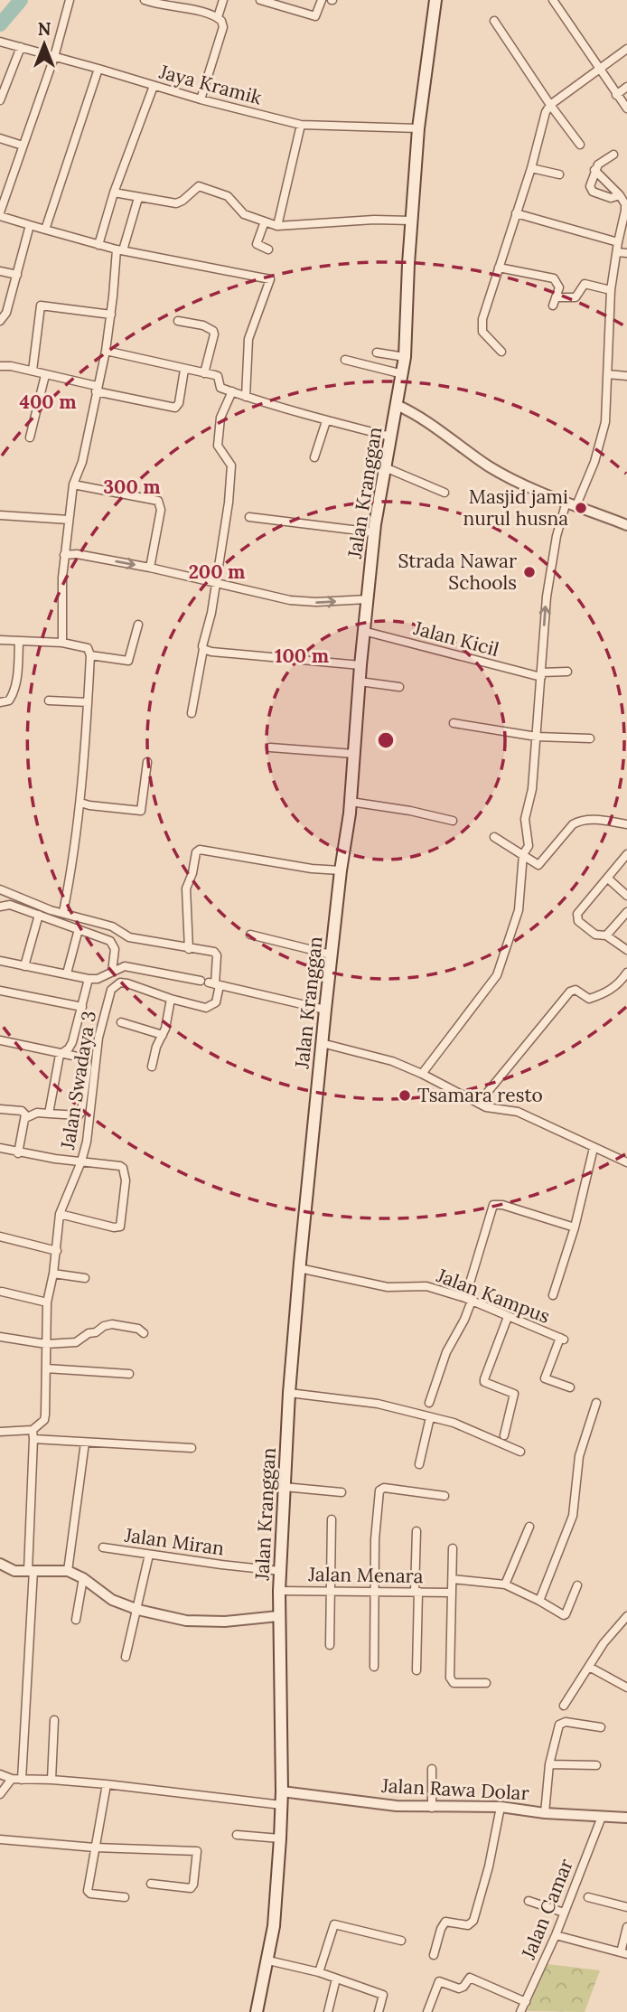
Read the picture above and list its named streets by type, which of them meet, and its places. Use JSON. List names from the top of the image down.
{
  "streets": {
    "main road": ["Jalan Kranggan"],
    "street": [
      "Jaya Kramik",
      "Jalan Kicil",
      "Jalan Swadaya 3",
      "Jalan Kampus",
      "Jalan Miran",
      "Jalan Menara",
      "Jalan Rawa Dolar",
      "Jalan Camar"
    ]
  },
  "crossings": [
    ["Jaya Kramik", "Jalan Kranggan"],
    ["Jalan Kranggan", "Jalan Kicil"],
    ["Jalan Kranggan", "Jalan Kampus"],
    ["Jalan Kranggan", "Jalan Miran"],
    ["Jalan Kranggan", "Jalan Menara"],
    ["Jalan Kranggan", "Jalan Rawa Dolar"],
    ["Jalan Rawa Dolar", "Jalan Camar"]
  ],
  "places": ["Masjid jami nurul husna", "Strada Nawar Schools", "Tsamara resto"],
  "north": "top",
  "rings": [
    "400 m",
    "300 m",
    "200 m",
    "100 m"
  ]
}
